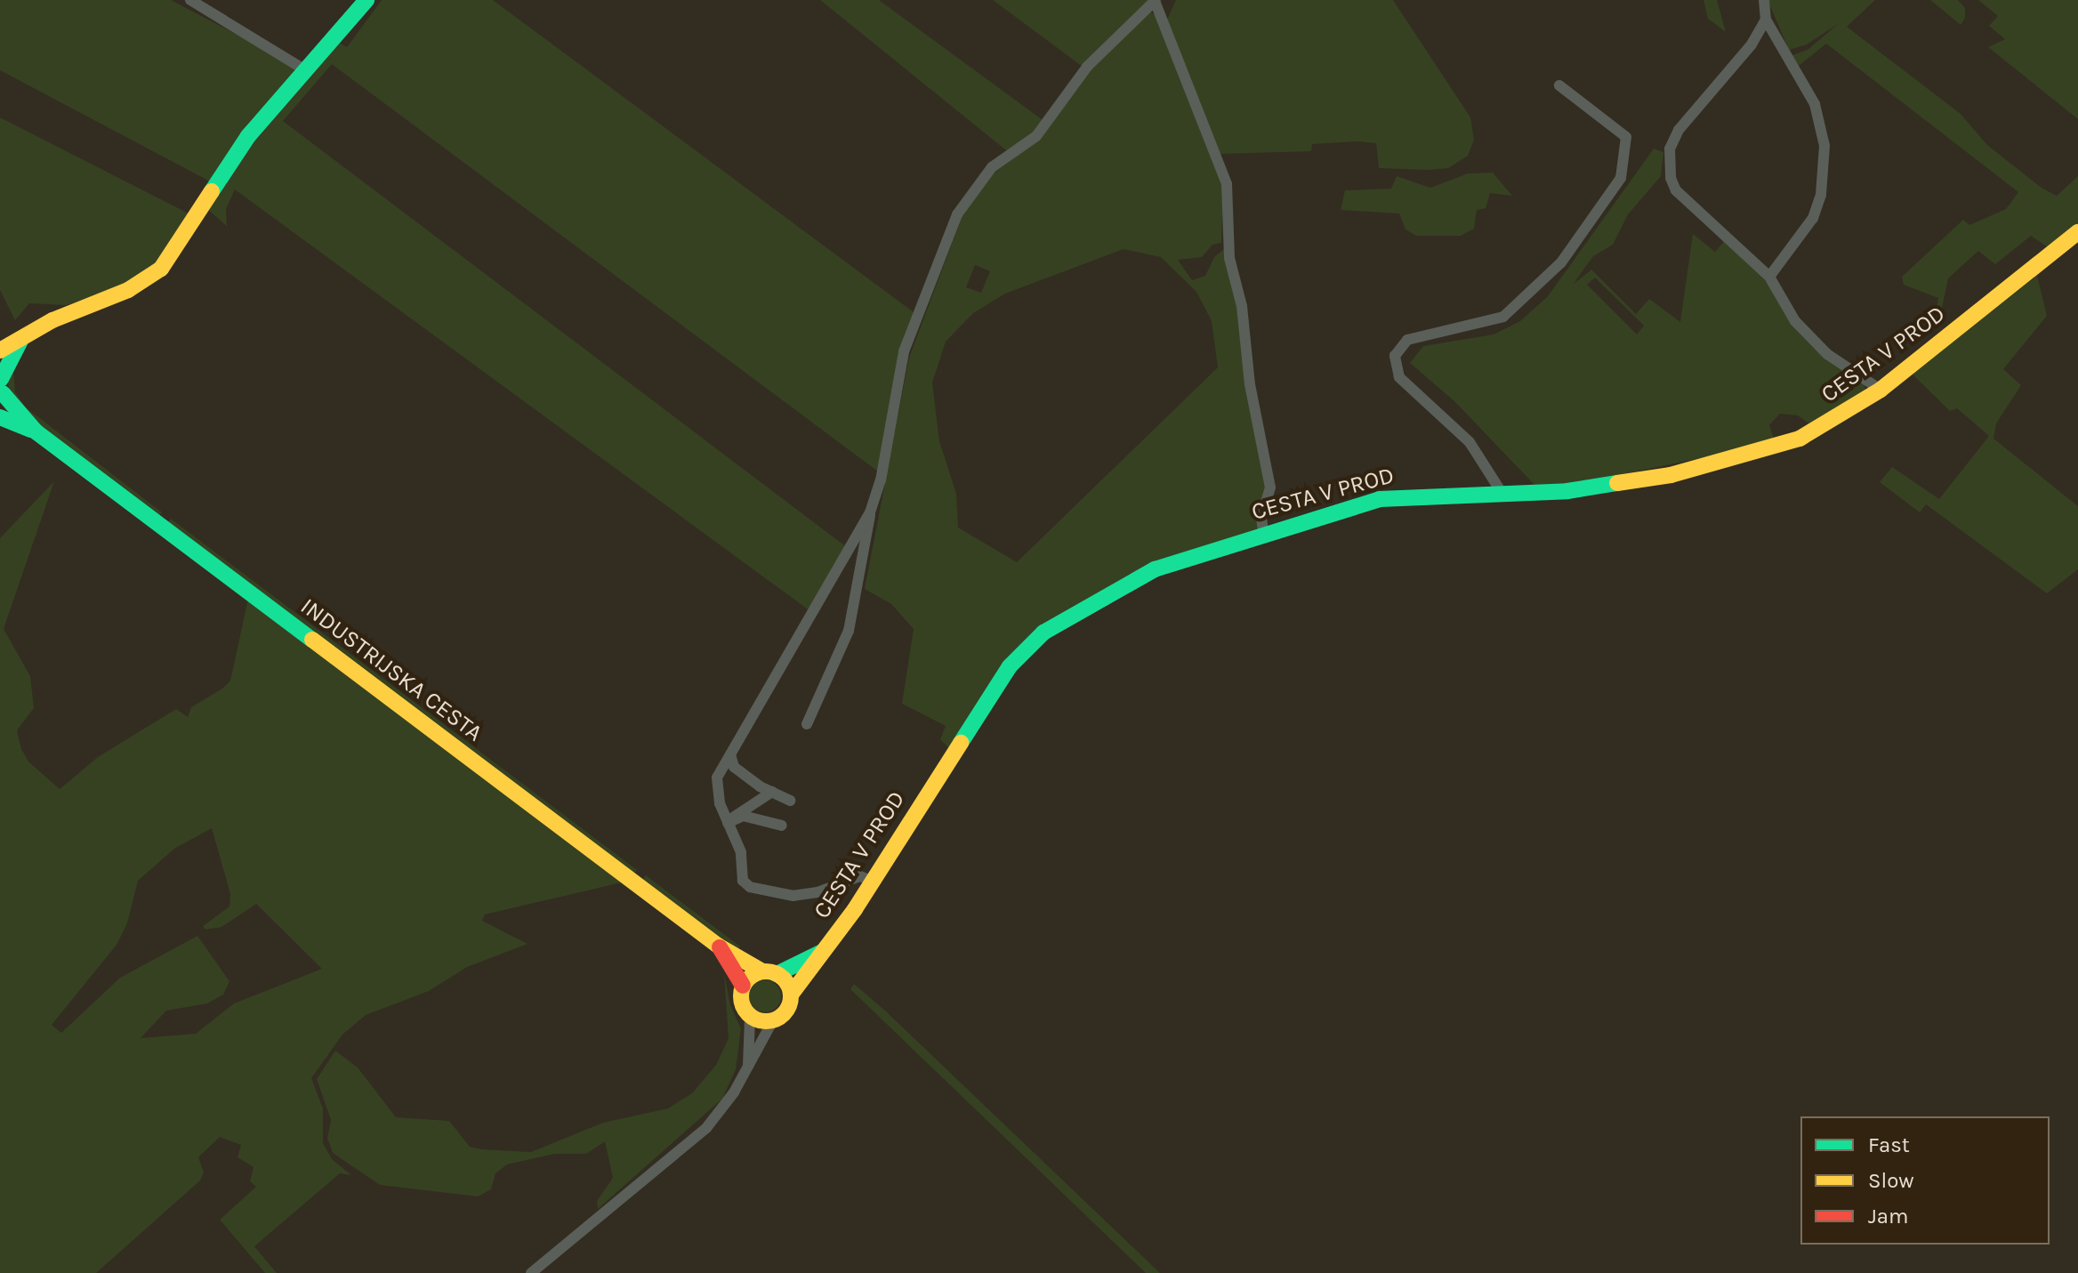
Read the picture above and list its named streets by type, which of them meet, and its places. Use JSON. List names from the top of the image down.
{
  "streets": {
    "street": ["CESTA V PROD", "INDUSTRIJSKA CESTA"]
  },
  "crossings": [
    ["CESTA V PROD", "INDUSTRIJSKA CESTA"]
  ],
  "legend": ["Fast", "Slow", "Jam"]
}
